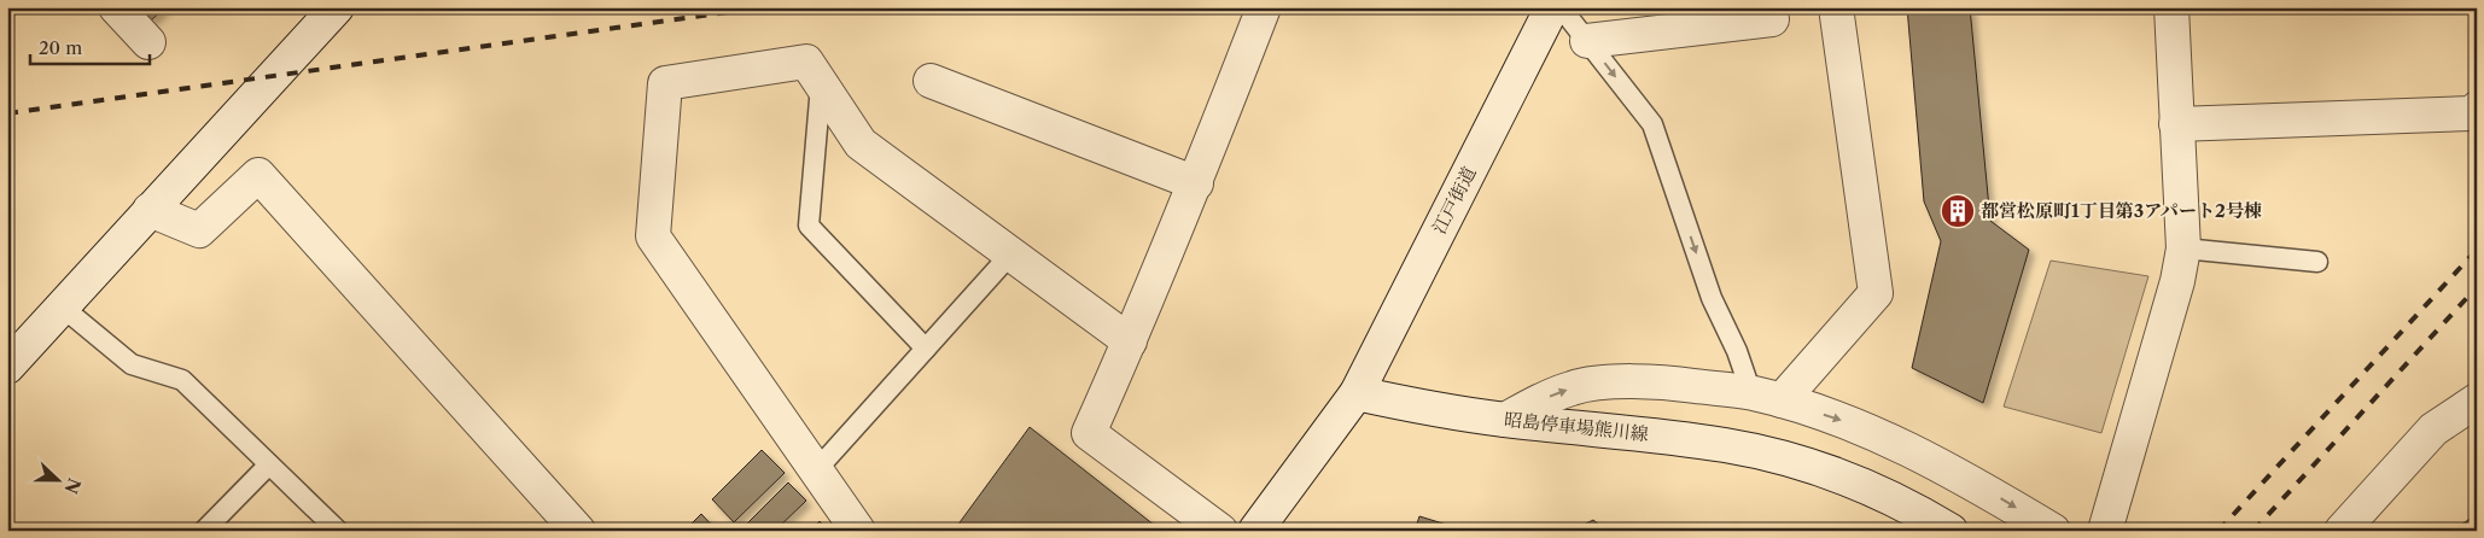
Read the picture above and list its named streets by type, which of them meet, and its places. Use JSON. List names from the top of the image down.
{
  "streets": {
    "street": ["江戸街道", "昭島停車場熊川線"]
  },
  "crossings": [
    ["江戸街道", "昭島停車場熊川線"]
  ],
  "places": {
    "building": ["都営松原町1丁目第3アパート2号棟"]
  },
  "scale_bar": "20 m",
  "north": "right"
}
